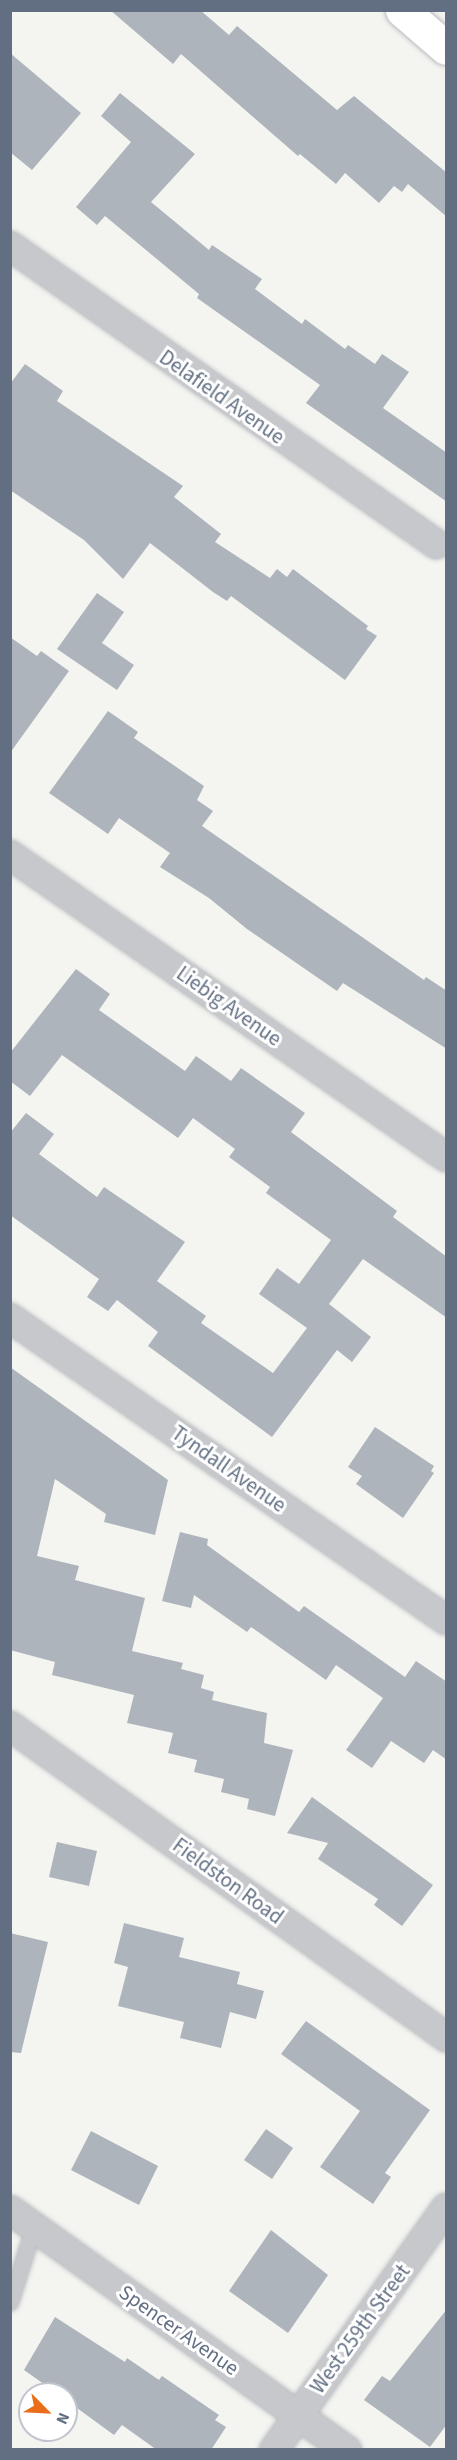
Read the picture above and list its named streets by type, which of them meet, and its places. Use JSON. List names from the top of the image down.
{
  "streets": {
    "street": [
      "Delafield Avenue",
      "Liebig Avenue",
      "Tyndall Avenue",
      "Fieldston Road",
      "West 259th Street",
      "Spencer Avenue"
    ]
  },
  "crossings": [
    ["West 259th Street", "Spencer Avenue"]
  ],
  "north": "bottom right"
}
